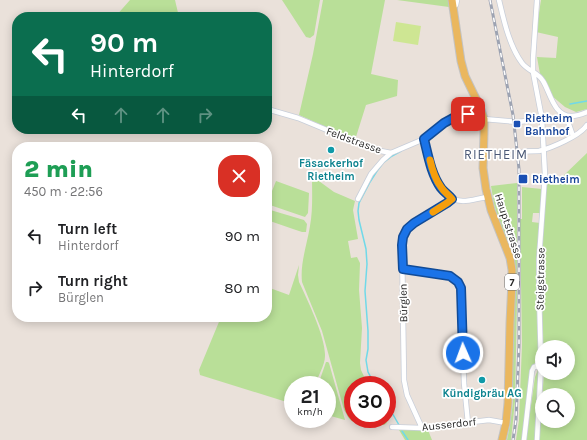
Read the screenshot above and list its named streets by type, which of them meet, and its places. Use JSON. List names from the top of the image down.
{
  "streets": {
    "main road": ["Hauptstrasse", "7"],
    "street": [
      "Feldstrasse",
      "Steigstrasse",
      "Bürglen",
      "Ausserdorf"
    ]
  },
  "crossings": [
    ["Feldstrasse", "Hauptstrasse"],
    ["Feldstrasse", "Steigstrasse"],
    ["Hauptstrasse", "Ausserdorf"],
    ["Bürglen", "Ausserdorf"]
  ],
  "districts": ["RIETHEIM"],
  "places": {
    "transit": ["Rietheim Bahnhof", "Rietheim"],
    "other": ["Fäsackerhof Rietheim", "Kündigbräu AG"]
  },
  "page": {
    "turn": ["90 m", "Hinterdorf"],
    "heading": ["2 min", "450 m · 22:56"],
    "list": [
      {
        "name": "Turn left",
        "note": "Hinterdorf",
        "value": "90 m"
      },
      {
        "name": "Turn right",
        "note": "Bürglen",
        "value": "80 m"
      }
    ],
    "speed": "21 km/h",
    "limit": "30"
  }
}
